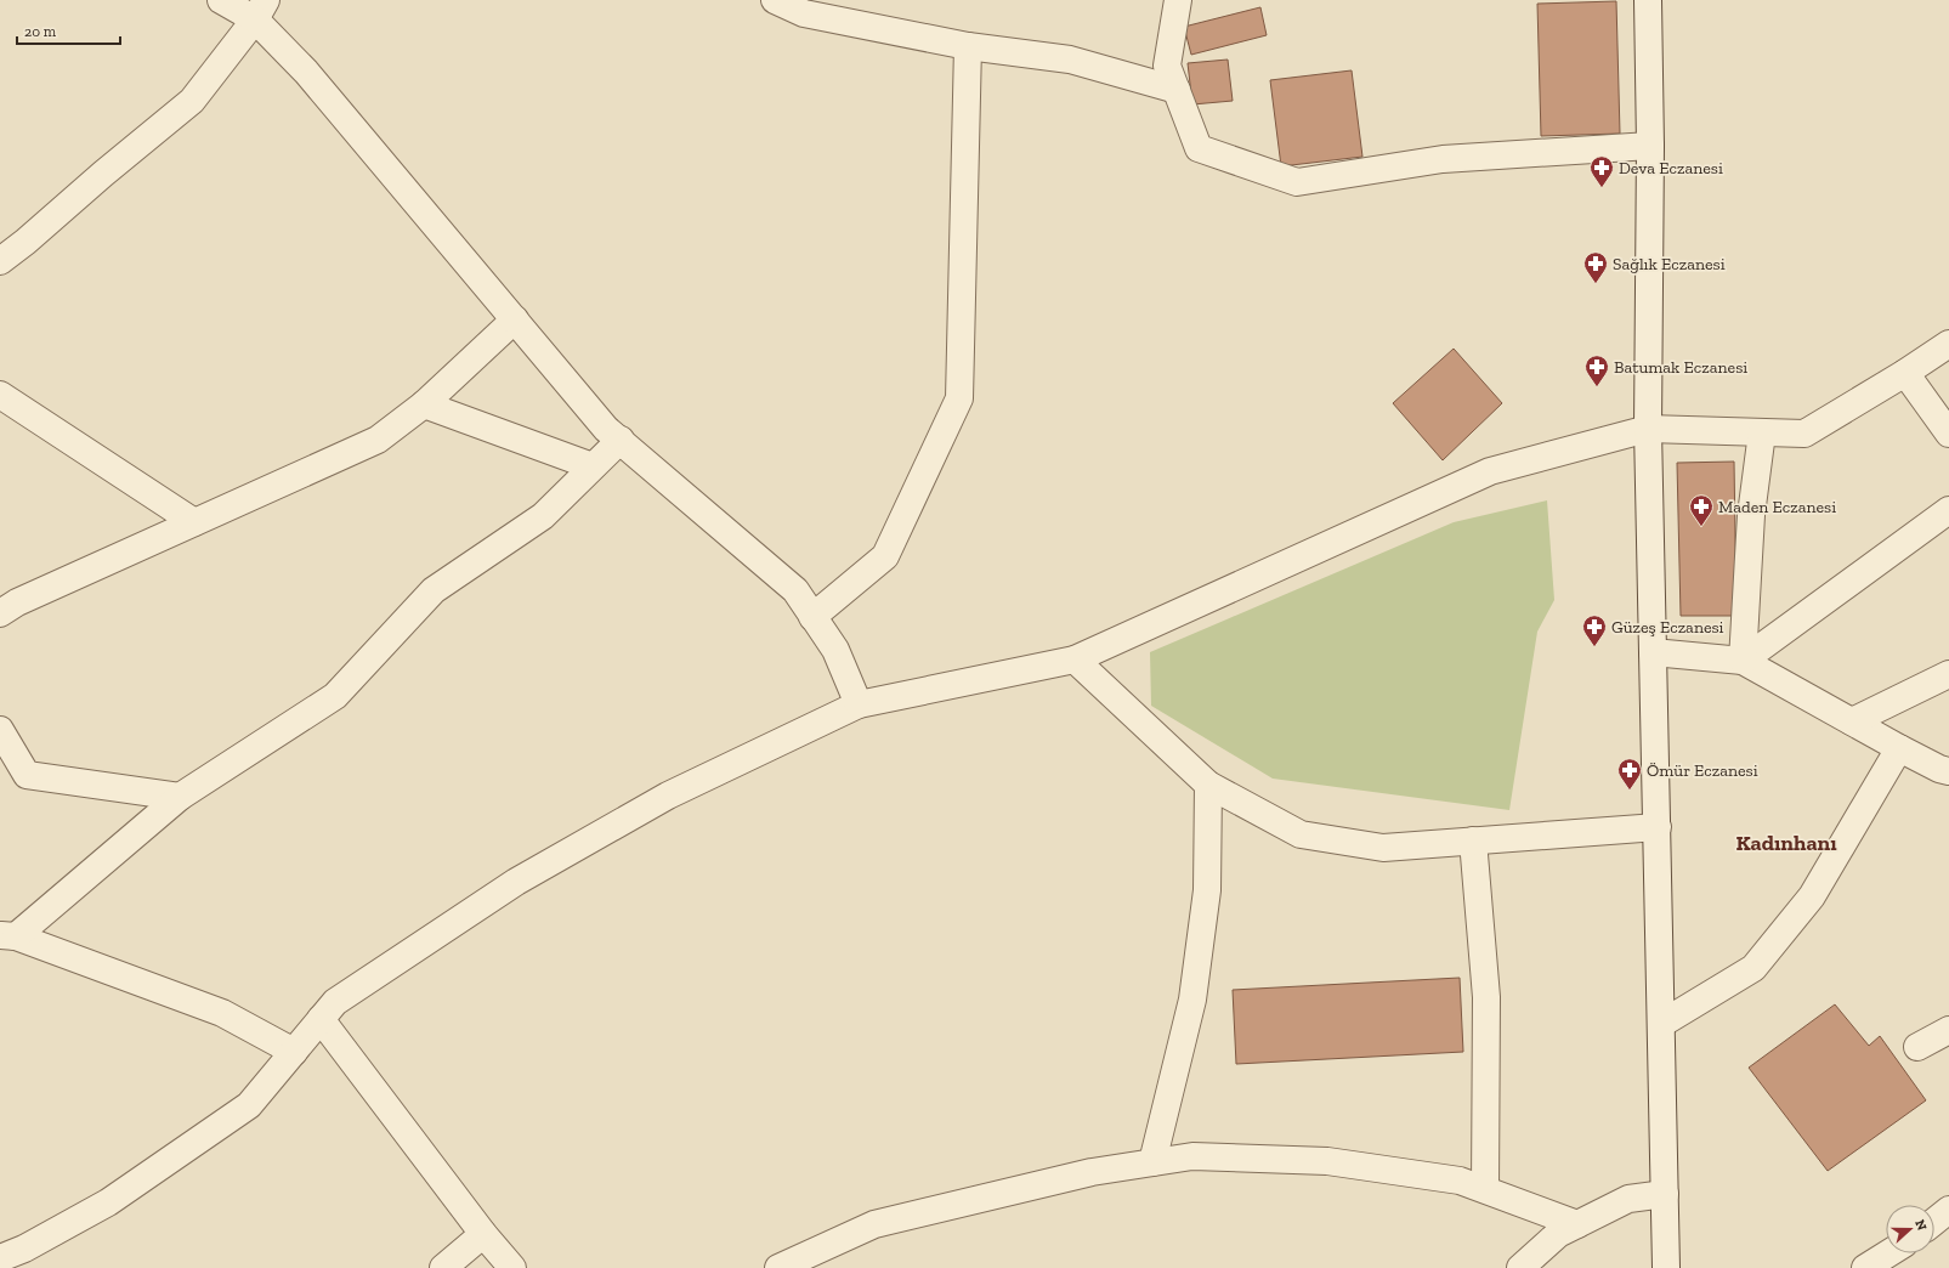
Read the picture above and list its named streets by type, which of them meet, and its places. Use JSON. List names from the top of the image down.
{
  "districts": ["Kadınhanı"],
  "places": {
    "pharmacy": [
      "Deva Eczanesi",
      "Sağlık Eczanesi",
      "Batumak Eczanesi",
      "Maden Eczanesi",
      "Güzeş Eczanesi",
      "Ömür Eczanesi"
    ]
  },
  "scale_bar": "20 m",
  "north": "right"
}
